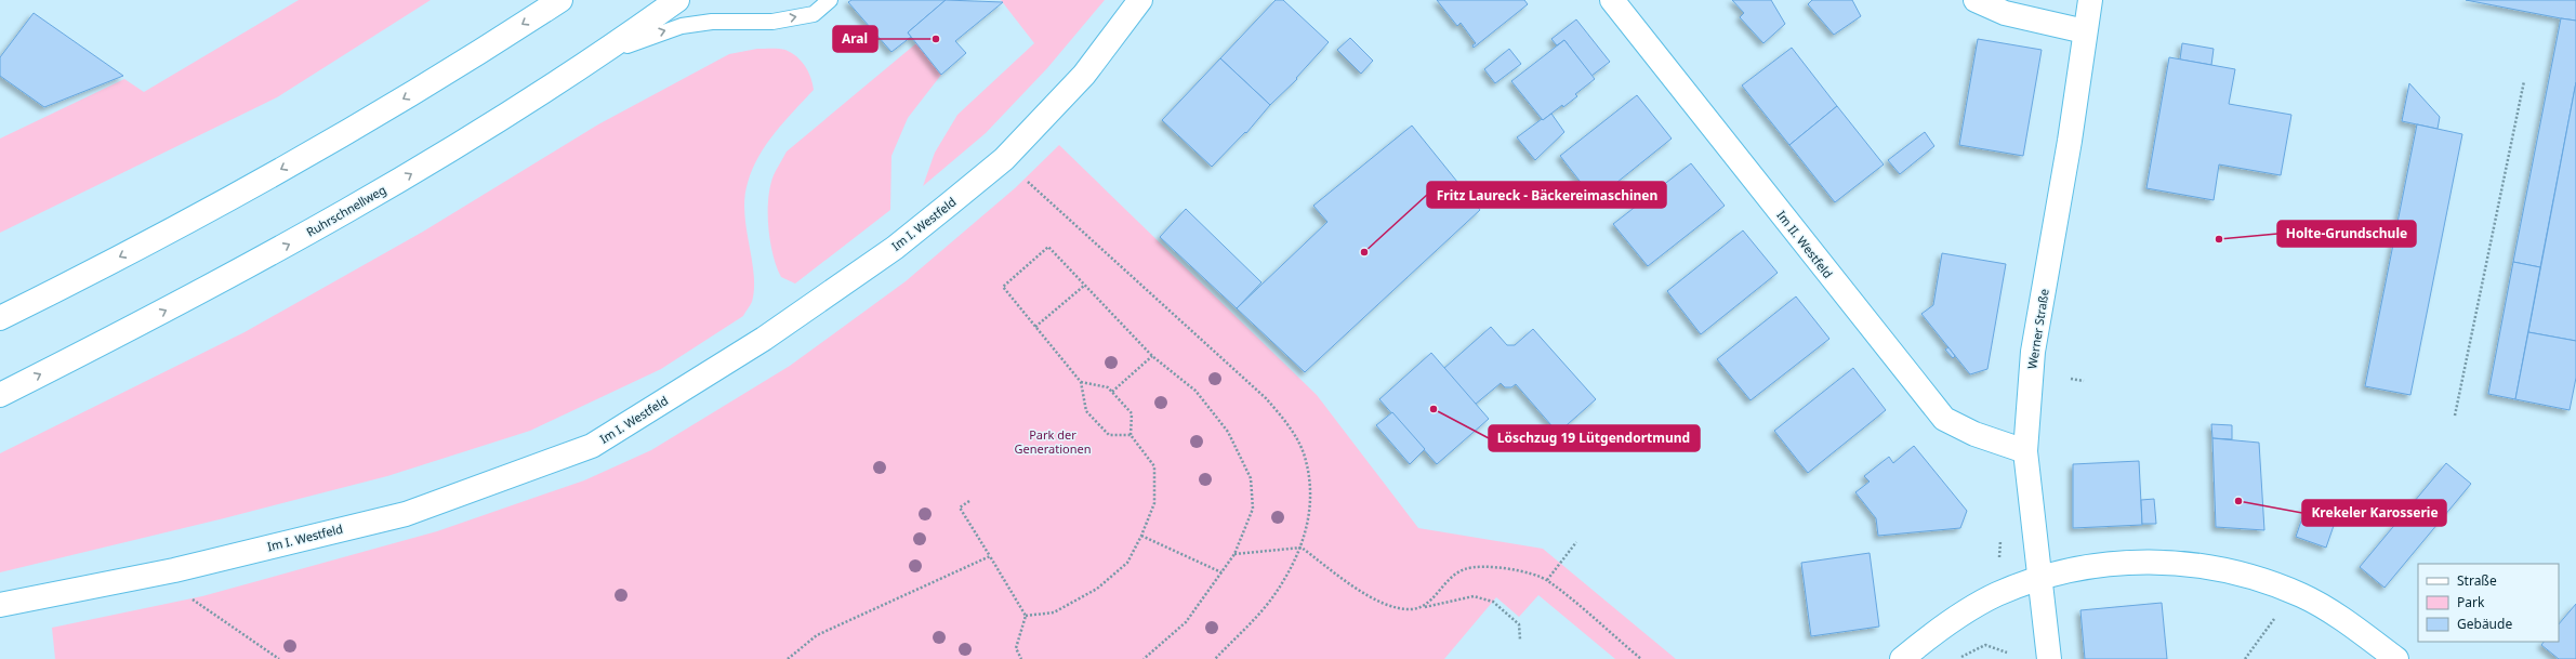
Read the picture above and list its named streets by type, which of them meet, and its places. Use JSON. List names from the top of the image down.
{
  "streets": {
    "main road": [
      "Ruhrschnellweg",
      "Im I. Westfeld",
      "Im II. Westfeld",
      "Werner Straße"
    ]
  },
  "crossings": [
    ["Im II. Westfeld", "Werner Straße"]
  ],
  "parks": ["Park der Generationen"],
  "places": [
    "Aral",
    "Holte-Grundschule",
    "Fritz Laureck - Bäckereimaschinen",
    "Löschzug 19 Lütgendortmund",
    "Krekeler Karosserie"
  ],
  "legend": ["Straße", "Park", "Gebäude"]
}
